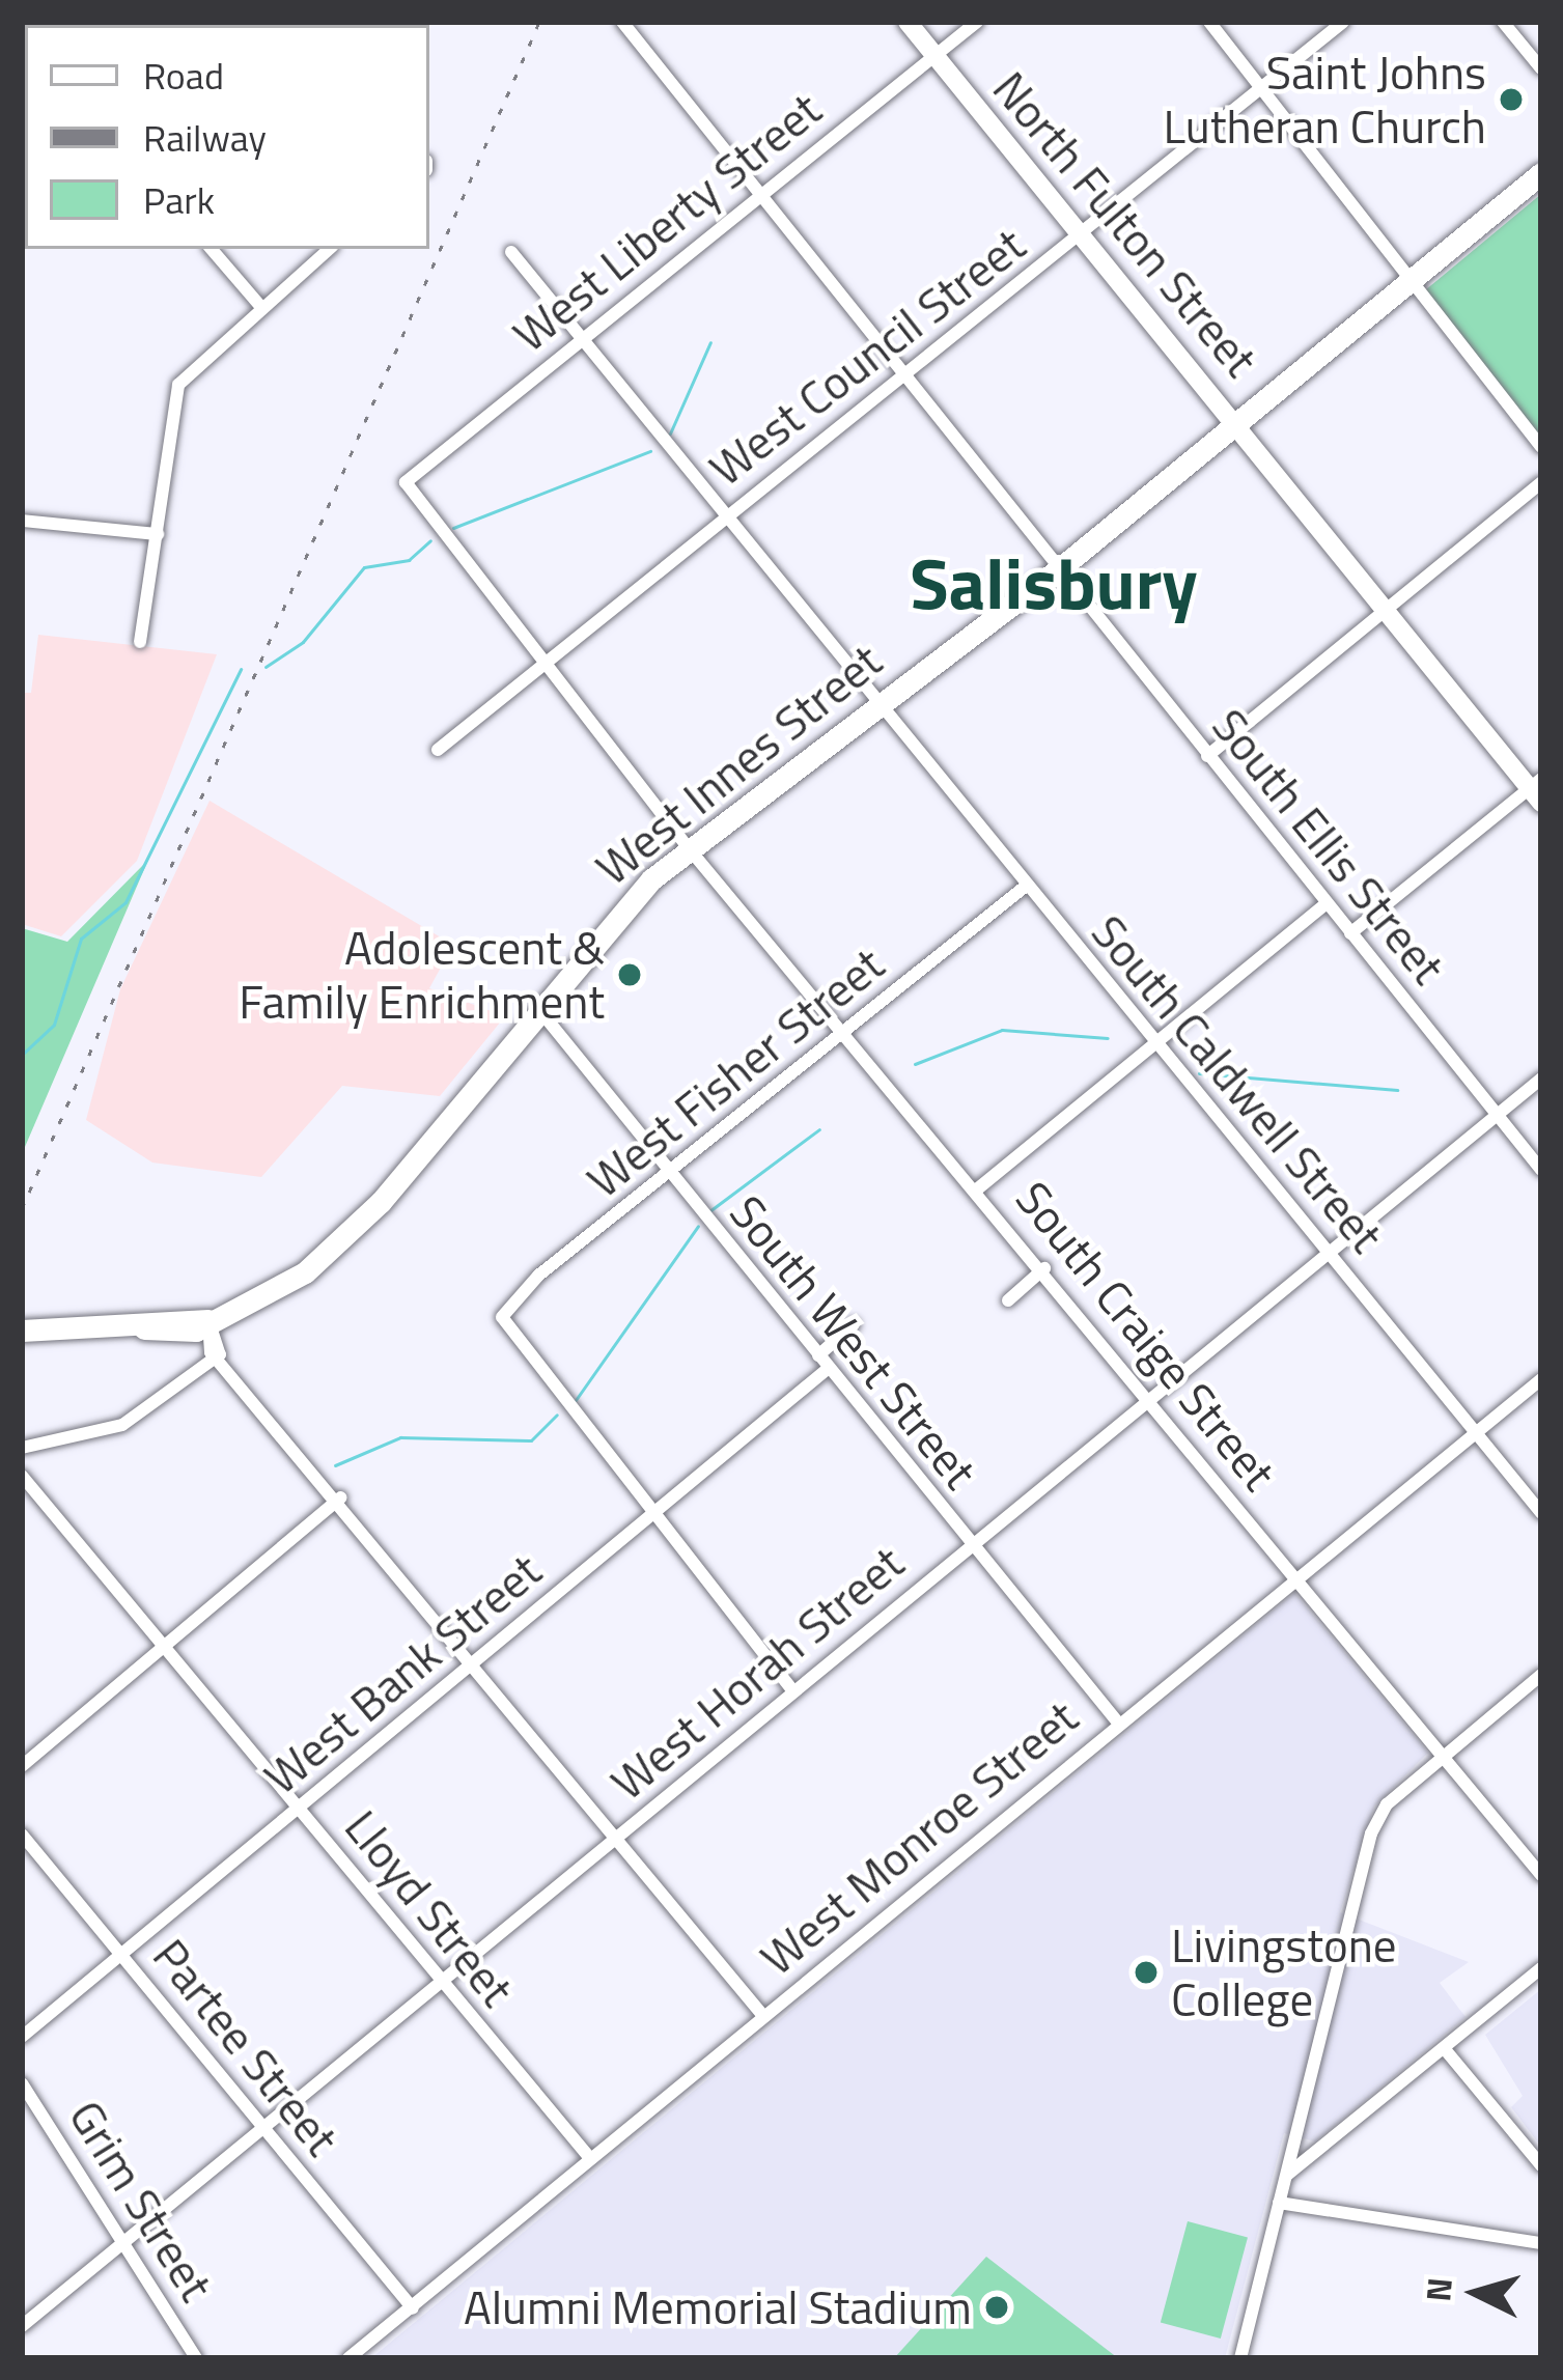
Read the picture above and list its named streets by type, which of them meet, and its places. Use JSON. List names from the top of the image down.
{
  "streets": {
    "main road": ["West Innes Street"],
    "street": [
      "West Liberty Street",
      "North Fulton Street",
      "West Council Street",
      "South Ellis Street",
      "West Fisher Street",
      "South Caldwell Street",
      "South Craige Street",
      "South West Street",
      "West Horah Street",
      "West Bank Street",
      "West Monroe Street",
      "Lloyd Street",
      "Partee Street",
      "Grim Street"
    ]
  },
  "crossings": [
    ["West Liberty Street", "North Fulton Street"],
    ["West Liberty Street", "South Ellis Street"],
    ["West Liberty Street", "South Caldwell Street"],
    ["West Liberty Street", "South Craige Street"],
    ["North Fulton Street", "West Council Street"],
    ["North Fulton Street", "West Innes Street"],
    ["West Council Street", "South Ellis Street"],
    ["West Council Street", "South Caldwell Street"],
    ["West Council Street", "South Craige Street"],
    ["West Innes Street", "South Ellis Street"],
    ["West Innes Street", "South Caldwell Street"],
    ["West Innes Street", "South Craige Street"],
    ["West Innes Street", "South West Street"],
    ["South Ellis Street", "West Horah Street"],
    ["West Fisher Street", "South Caldwell Street"],
    ["West Fisher Street", "South Craige Street"],
    ["West Fisher Street", "South West Street"],
    ["West Fisher Street", "West Bank Street"],
    ["South Caldwell Street", "West Horah Street"],
    ["South Caldwell Street", "West Monroe Street"],
    ["South Craige Street", "West Horah Street"],
    ["South Craige Street", "West Monroe Street"],
    ["South West Street", "West Horah Street"],
    ["South West Street", "West Bank Street"],
    ["South West Street", "West Monroe Street"],
    ["West Horah Street", "Lloyd Street"],
    ["West Horah Street", "Partee Street"],
    ["West Horah Street", "Grim Street"],
    ["West Bank Street", "Lloyd Street"],
    ["West Bank Street", "Partee Street"],
    ["West Monroe Street", "Lloyd Street"],
    ["West Monroe Street", "Partee Street"]
  ],
  "districts": ["Salisbury"],
  "places": [
    "Saint Johns Lutheran Church",
    "Adolescent & Family Enrichment",
    "Livingstone College",
    "Alumni Memorial Stadium"
  ],
  "legend": ["Road", "Railway", "Park"],
  "north": "left"
}
